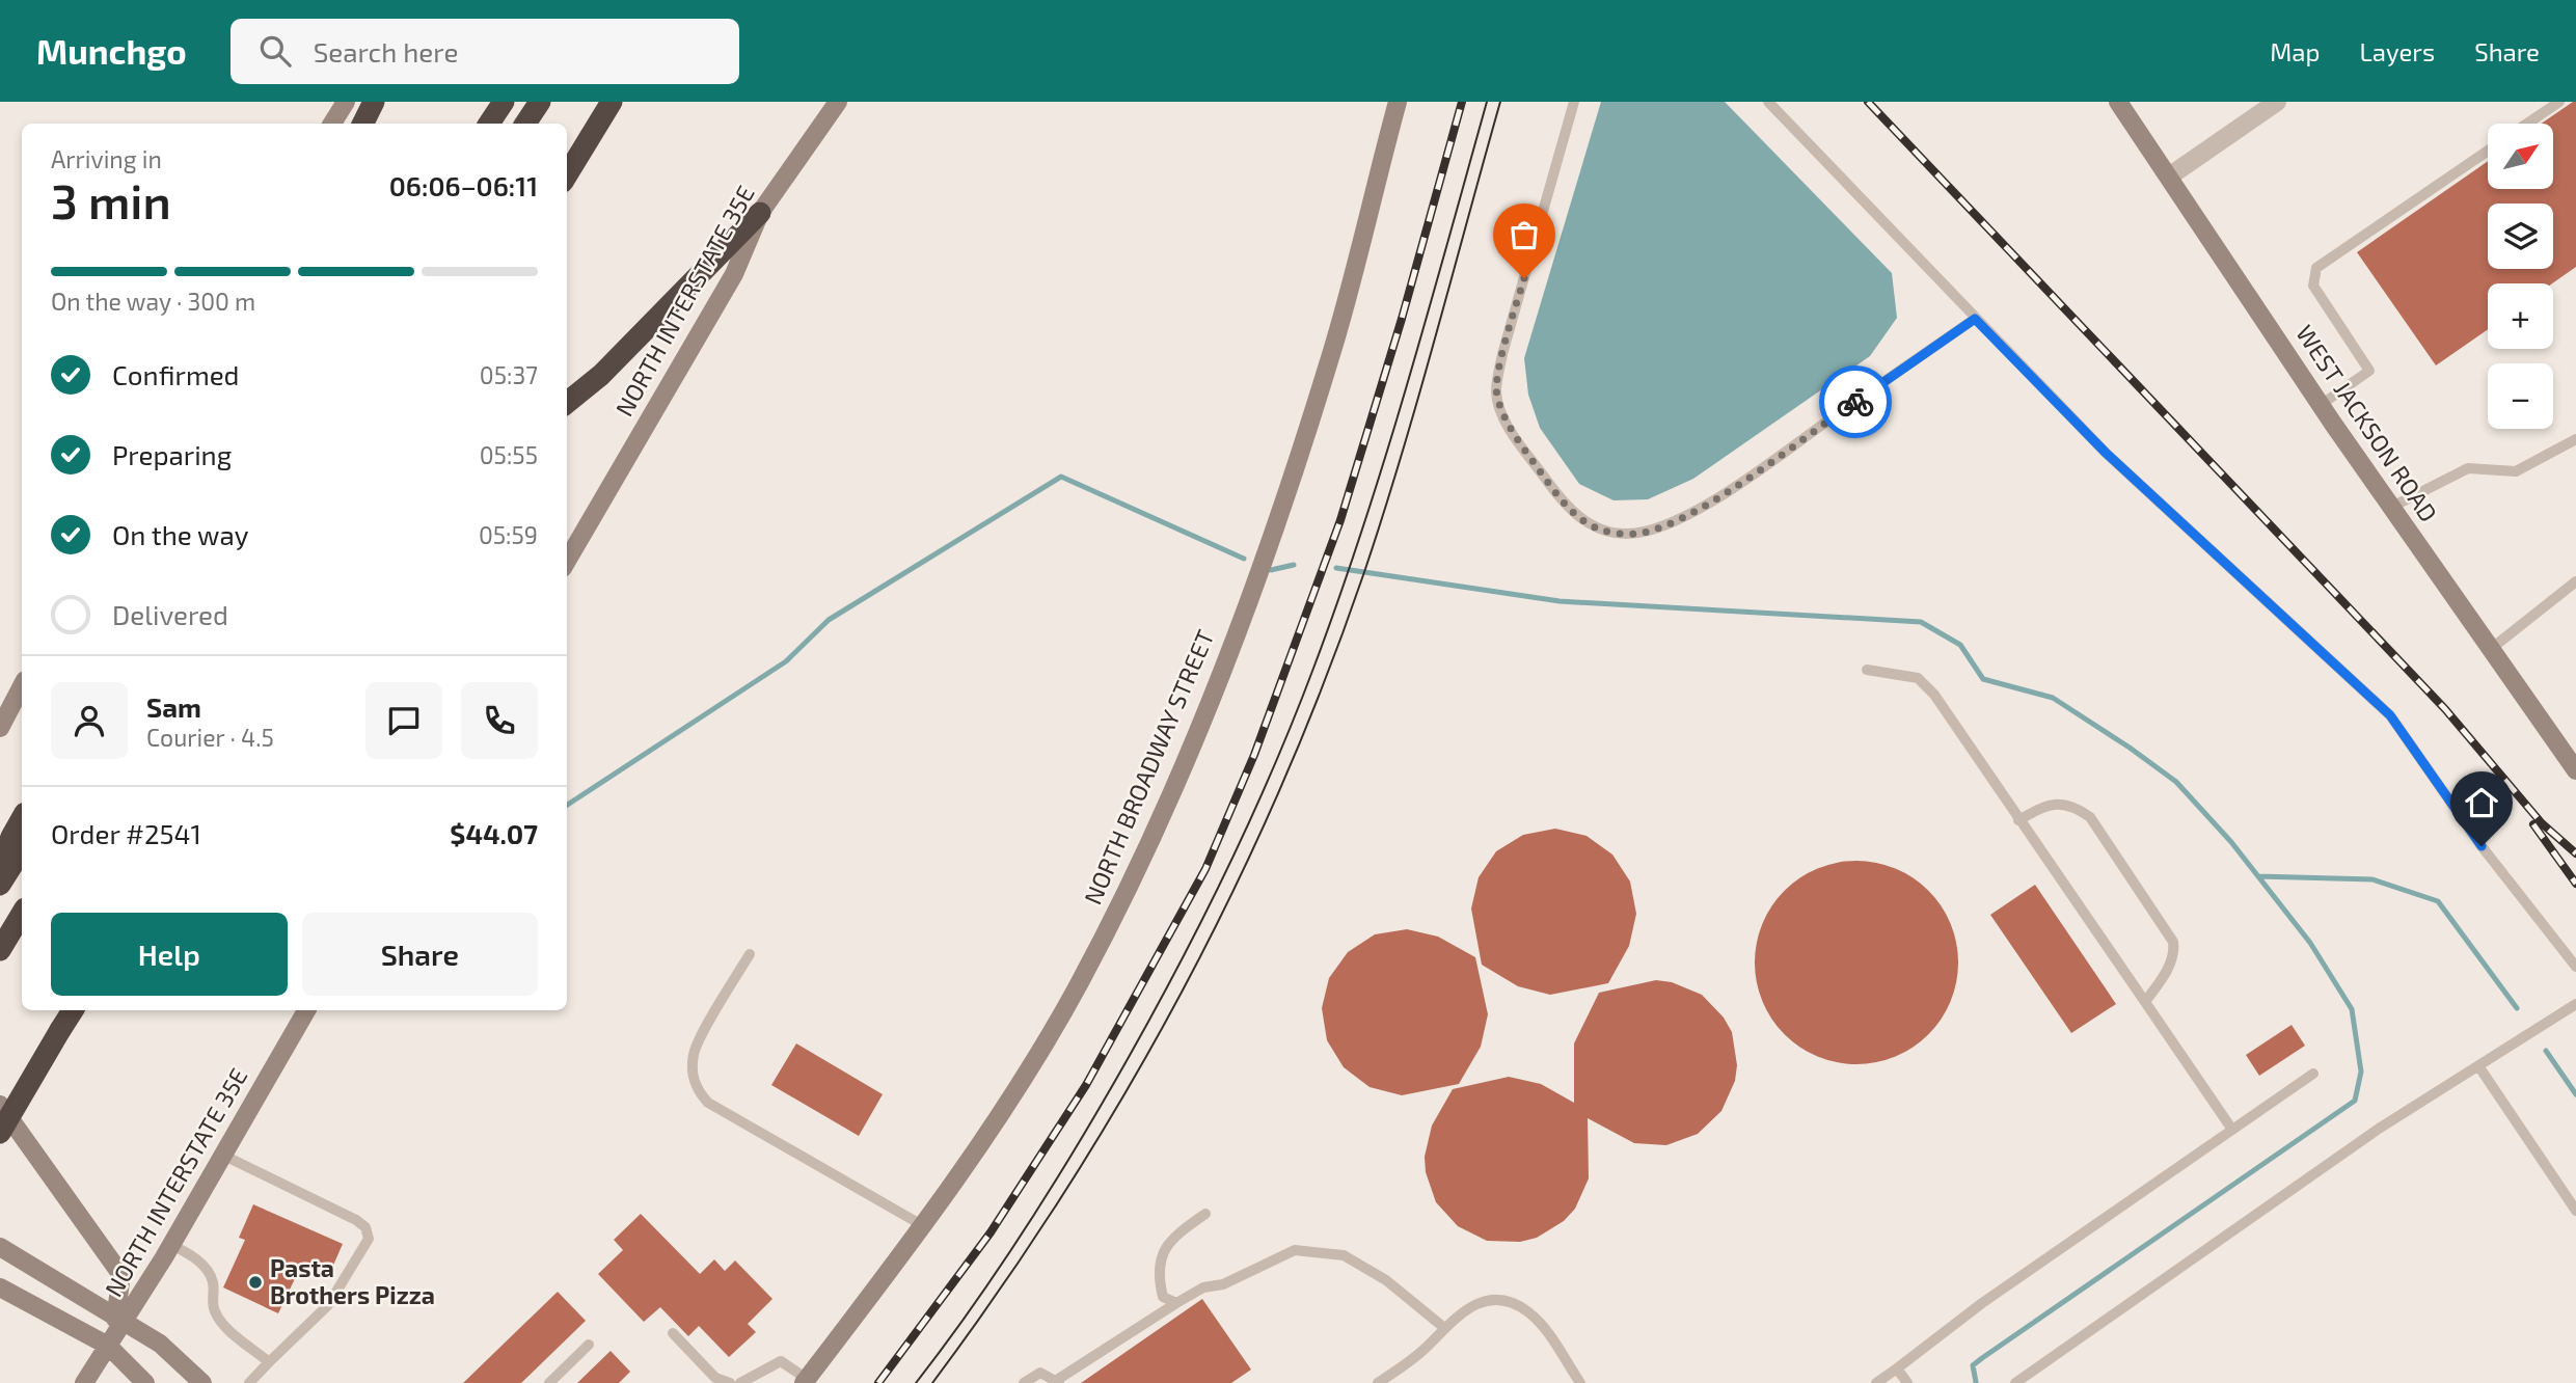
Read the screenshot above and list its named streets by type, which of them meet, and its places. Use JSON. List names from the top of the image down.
{
  "streets": {
    "street": ["NORTH INTERSTATE 35E", "WEST JACKSON ROAD", "NORTH BROADWAY STREET"]
  },
  "places": ["Pasta Brothers Pizza"],
  "north": "top right",
  "page": {
    "header": "Munchgo",
    "search": "Search here",
    "nav": ["Map", "Layers", "Share"],
    "map_buttons": ["+", "−"],
    "heading": ["3 min", "Arriving in", "06:06–06:11"],
    "panel": [
      "Sam",
      "Courier · 4.5",
      "Order #2541",
      "$44.07"
    ],
    "bar": "On the way · 300 m",
    "list": [
      ["Confirmed", "05:37"],
      ["Preparing", "05:55"],
      ["On the way", "05:59"],
      "Delivered"
    ],
    "buttons": ["Help", "Share"]
  }
}
